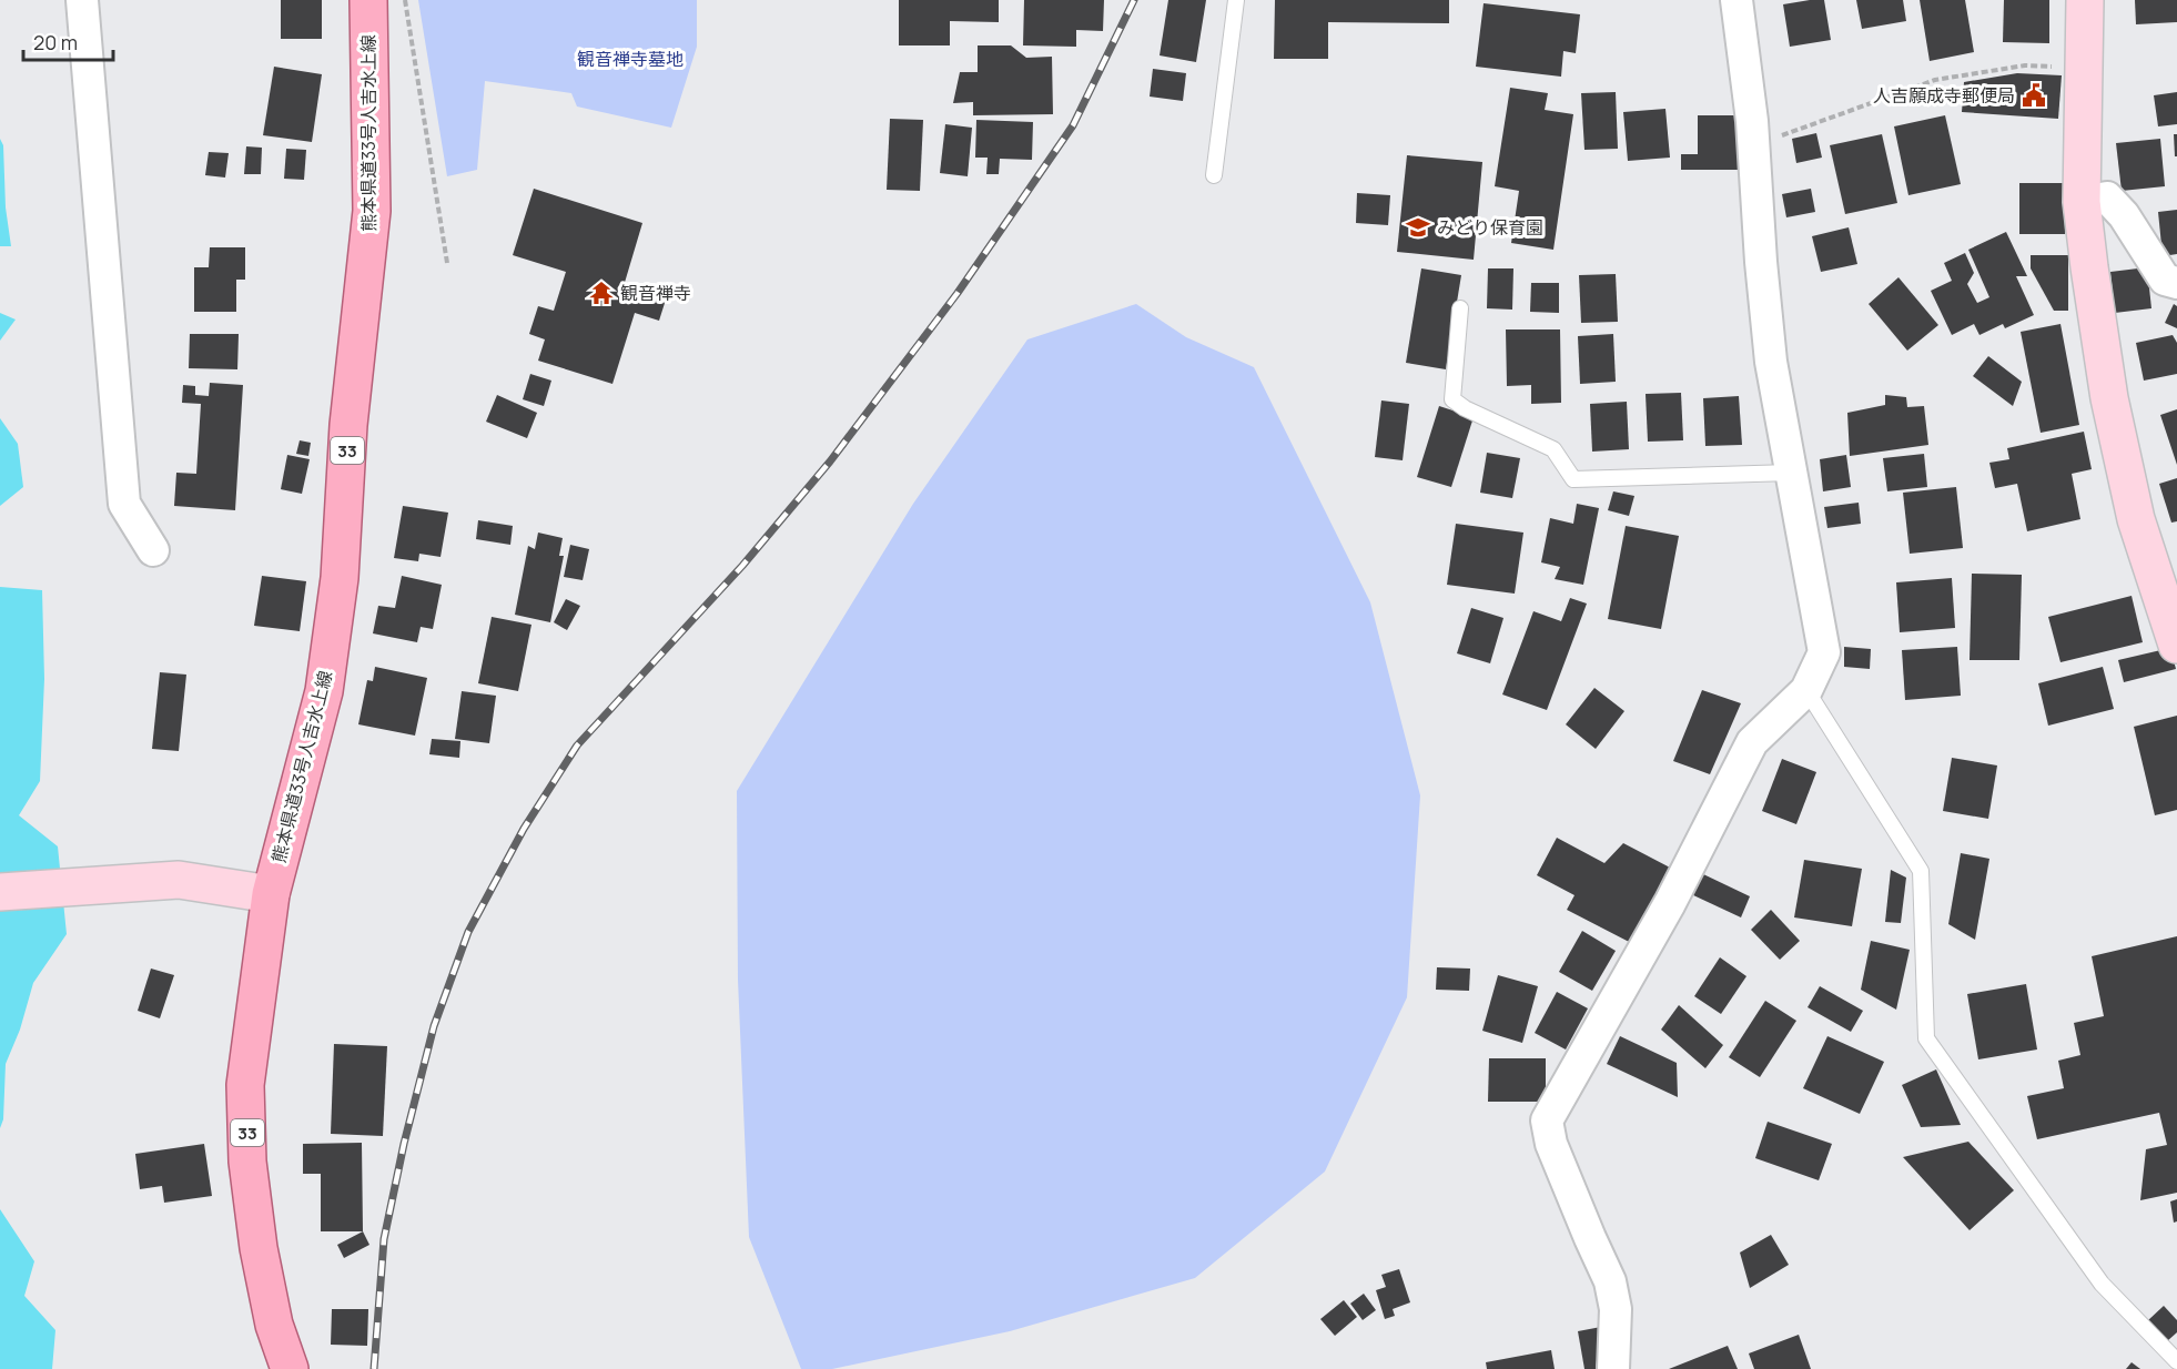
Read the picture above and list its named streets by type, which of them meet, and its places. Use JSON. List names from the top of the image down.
{
  "streets": {
    "main road": ["熊本県道33号人吉水上線", "33"]
  },
  "parks": ["観音禅寺墓地"],
  "places": {
    "public building": ["人吉願成寺郵便局"],
    "school or university": ["みどり保育園"],
    "temple": ["観音禅寺"]
  },
  "scale_bar": "20 m"
}
